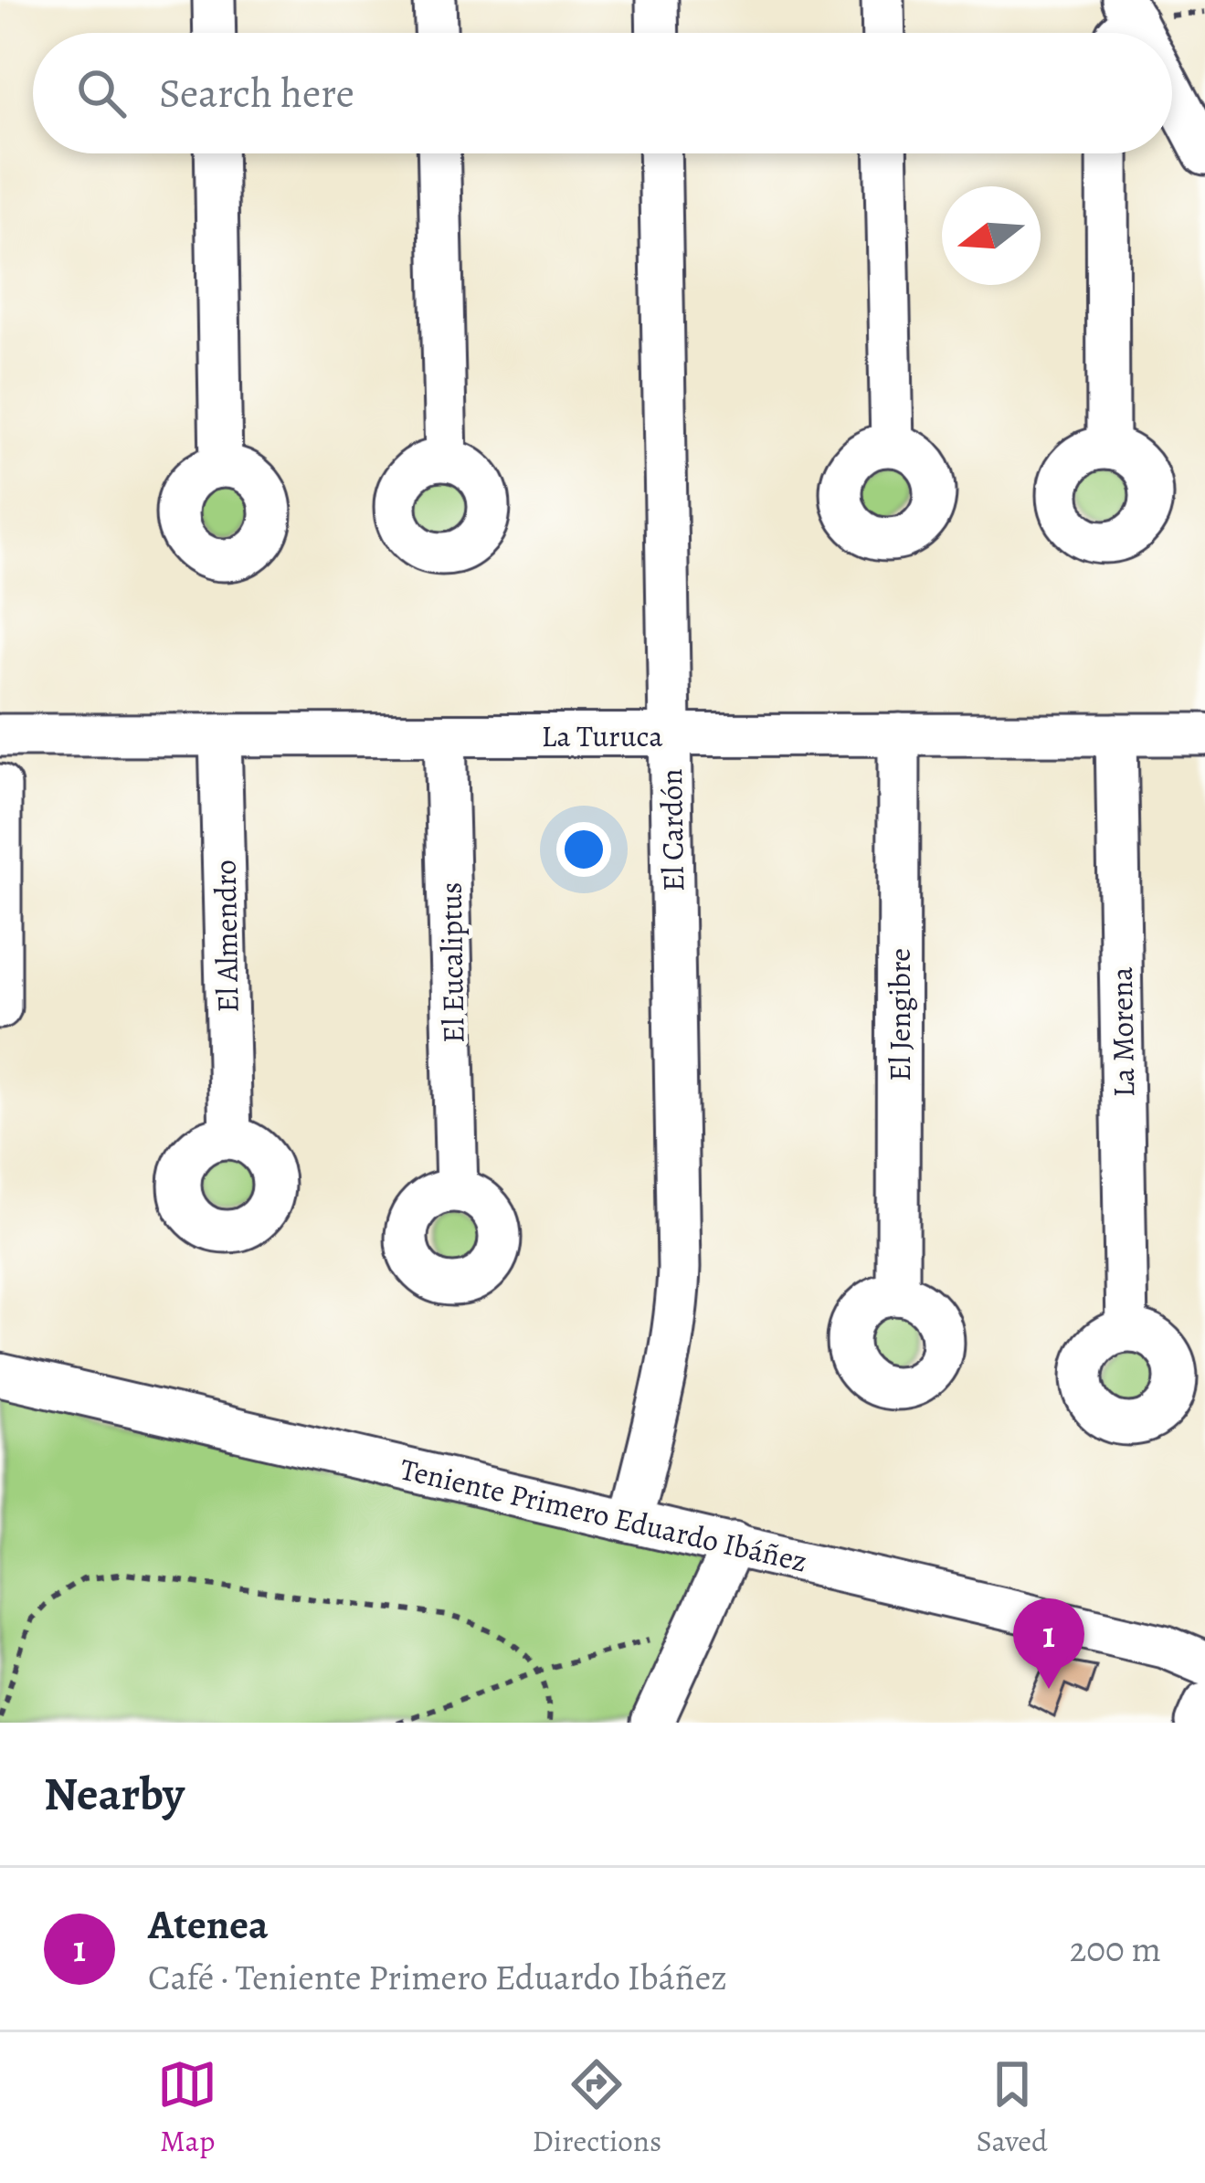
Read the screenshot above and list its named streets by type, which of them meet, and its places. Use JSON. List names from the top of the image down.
{
  "streets": {
    "street": [
      "La Turuca",
      "El Cardón",
      "El Almendro",
      "El Eucaliptus",
      "El Jengibre",
      "La Morena",
      "Teniente Primero Eduardo Ibáñez"
    ]
  },
  "crossings": [
    ["La Turuca", "El Cardón"],
    ["La Turuca", "El Almendro"],
    ["La Turuca", "El Eucaliptus"],
    ["La Turuca", "El Jengibre"],
    ["La Turuca", "La Morena"],
    ["El Cardón", "Teniente Primero Eduardo Ibáñez"]
  ],
  "north": "left",
  "page": {
    "search": "Search here",
    "pins": "1",
    "heading": "Nearby",
    "list": [
      {
        "mark": "1",
        "name": "Atenea",
        "note": "Café · Teniente Primero Eduardo Ibáñez",
        "value": "200 m"
      }
    ],
    "nav": ["Map", "Directions", "Saved"]
  }
}
